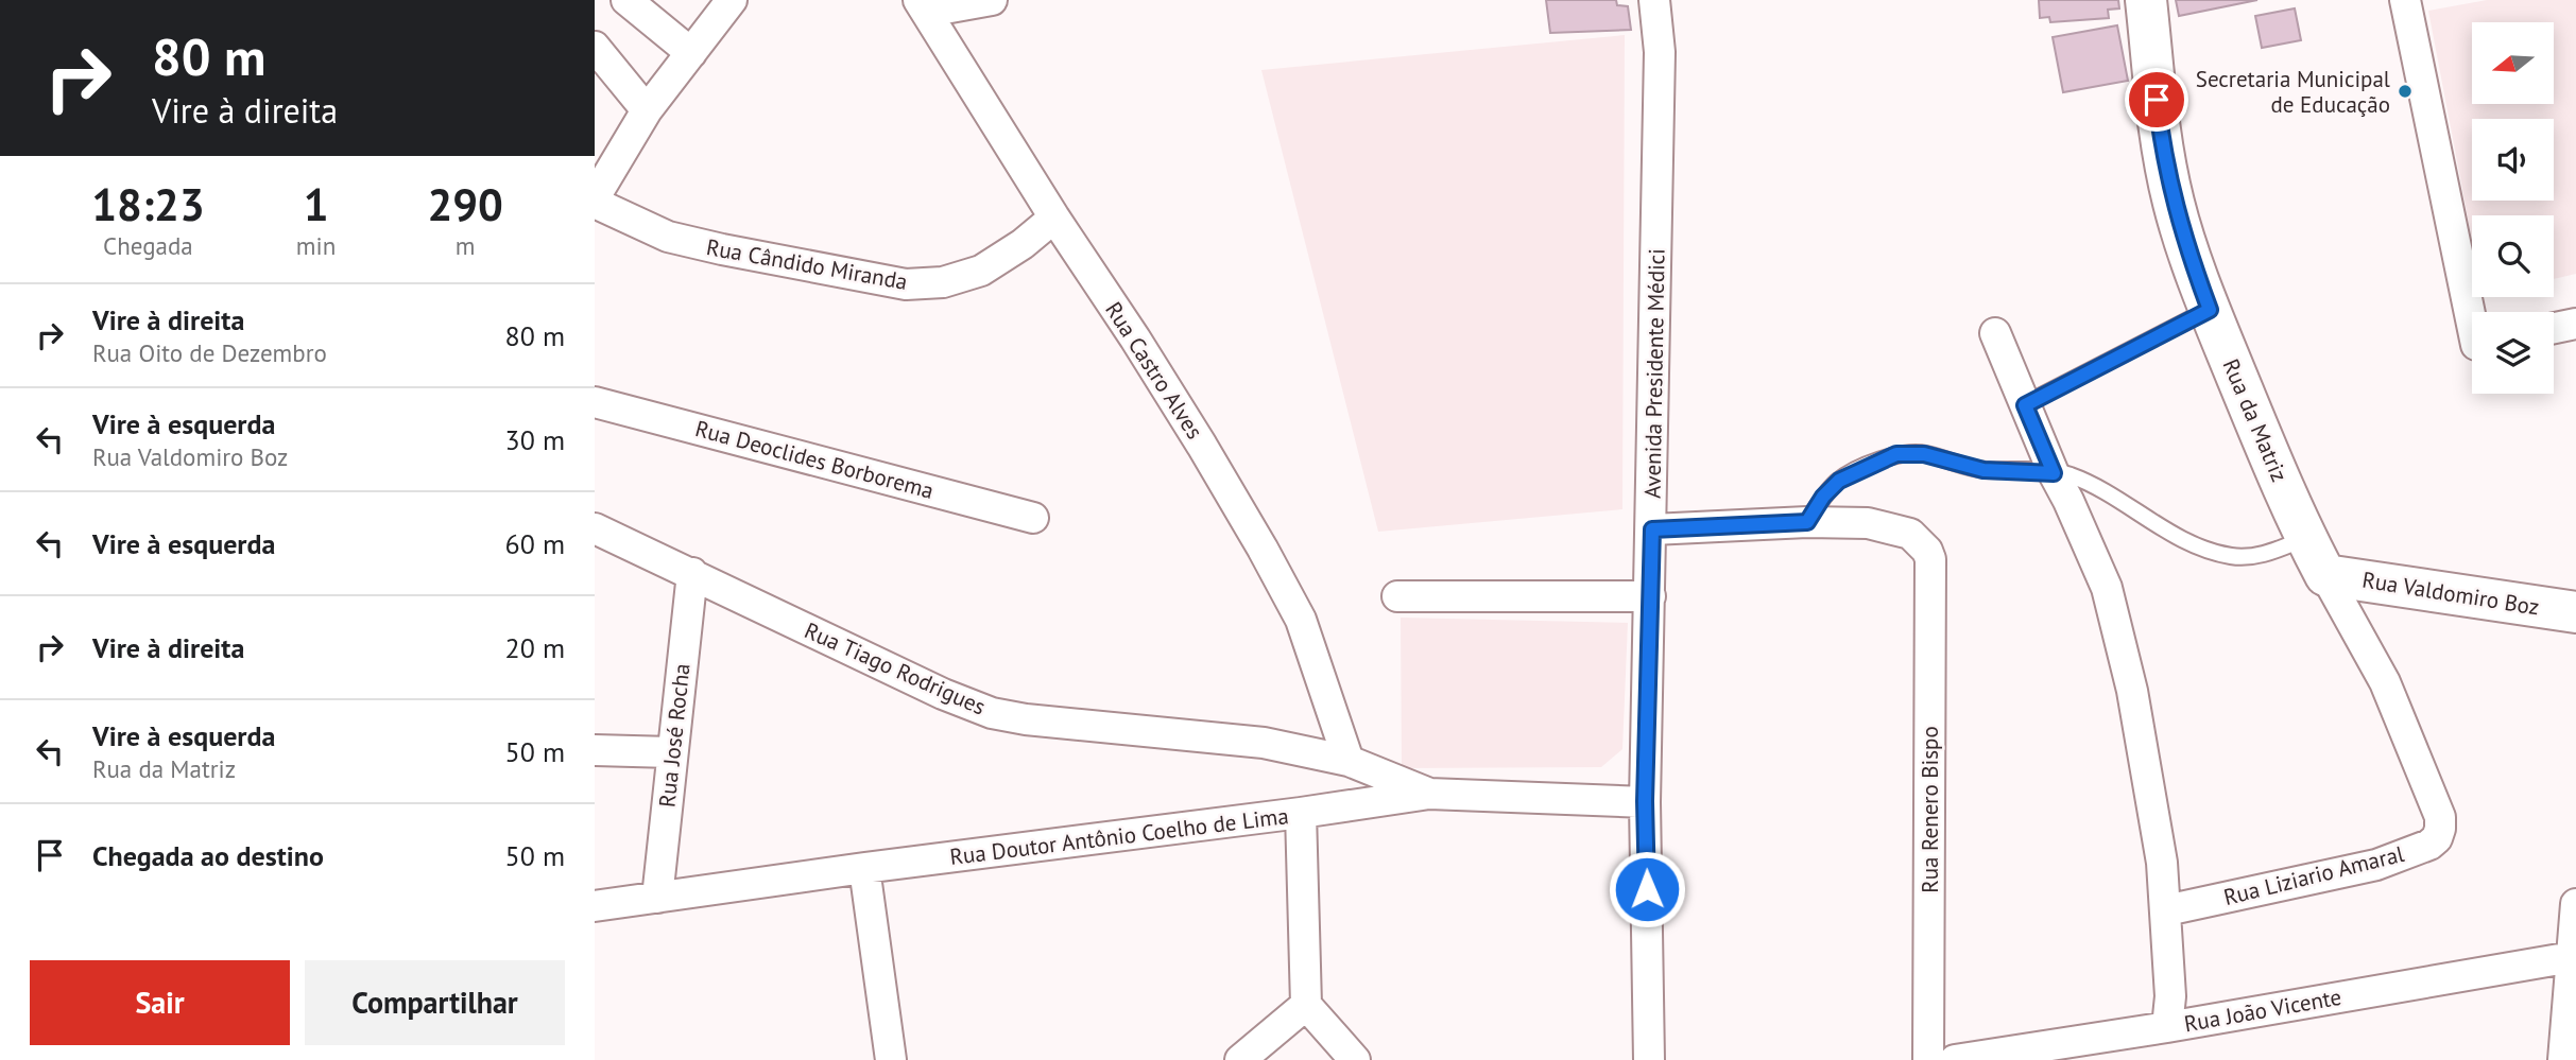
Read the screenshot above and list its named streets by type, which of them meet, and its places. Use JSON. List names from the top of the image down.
{
  "streets": {
    "main road": ["Rua da Matriz", "Rua Valdomiro Boz"],
    "street": [
      "Rua Cândido Miranda",
      "Rua Castro Alves",
      "Avenida Presidente Médici",
      "Rua Deoclides Borborema",
      "Rua Tiago Rodrigues",
      "Rua José Rocha",
      "Rua Renero Bispo",
      "Rua Doutor Antônio Coelho de Lima",
      "Rua Liziario Amaral",
      "Rua João Vicente"
    ]
  },
  "crossings": [
    ["Rua Cândido Miranda", "Rua Castro Alves"],
    ["Rua Castro Alves", "Rua Tiago Rodrigues"],
    ["Avenida Presidente Médici", "Rua Doutor Antônio Coelho de Lima"],
    ["Rua da Matriz", "Rua Valdomiro Boz"],
    ["Rua da Matriz", "Rua Liziario Amaral"],
    ["Rua Tiago Rodrigues", "Rua José Rocha"],
    ["Rua Tiago Rodrigues", "Rua Doutor Antônio Coelho de Lima"],
    ["Rua José Rocha", "Rua Doutor Antônio Coelho de Lima"]
  ],
  "places": ["Secretaria Municipal de Educação"],
  "north": "left",
  "page": {
    "turn": ["80 m", "Vire à direita"],
    "eta": [
      "18:23",
      "Chegada",
      "1",
      "min",
      "290",
      "m"
    ],
    "list": [
      {
        "name": "Vire à direita",
        "note": "Rua Oito de Dezembro",
        "value": "80 m"
      },
      {
        "name": "Vire à esquerda",
        "note": "Rua Valdomiro Boz",
        "value": "30 m"
      },
      {
        "name": "Vire à esquerda",
        "value": "60 m"
      },
      {
        "name": "Vire à direita",
        "value": "20 m"
      },
      {
        "name": "Vire à esquerda",
        "note": "Rua da Matriz",
        "value": "50 m"
      },
      {
        "name": "Chegada ao destino",
        "value": "50 m"
      }
    ],
    "buttons": ["Sair", "Compartilhar"]
  }
}
